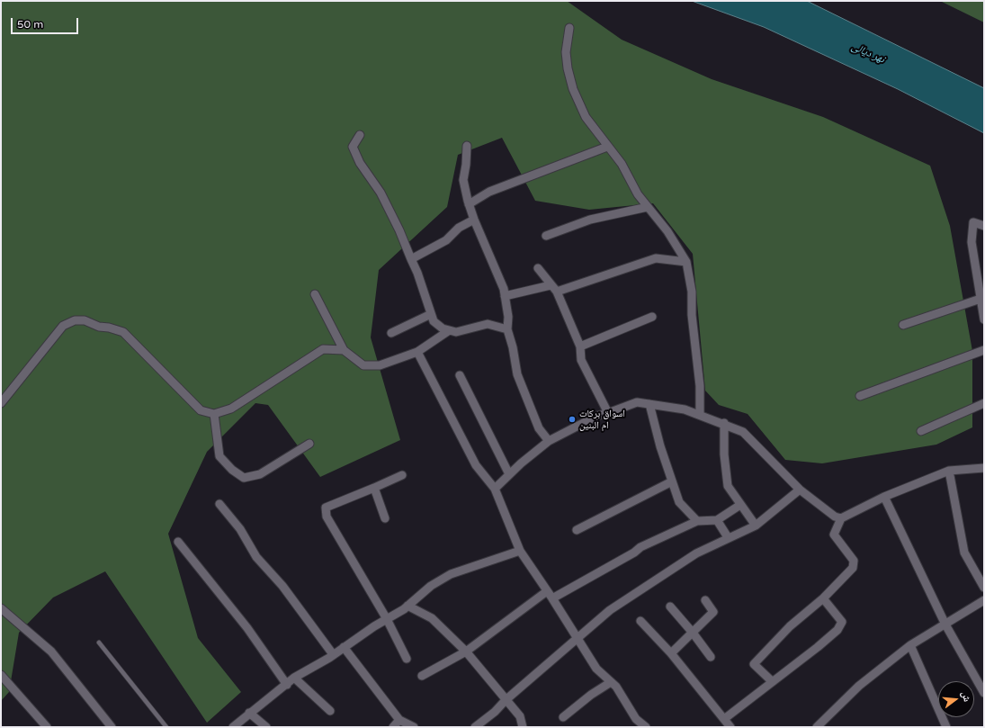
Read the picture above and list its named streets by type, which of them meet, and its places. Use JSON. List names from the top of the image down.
{
  "water": ["نهر ديالى"],
  "places": ["اسواق بركات ام البنين"],
  "scale_bar": "50 m",
  "north": "right"
}
